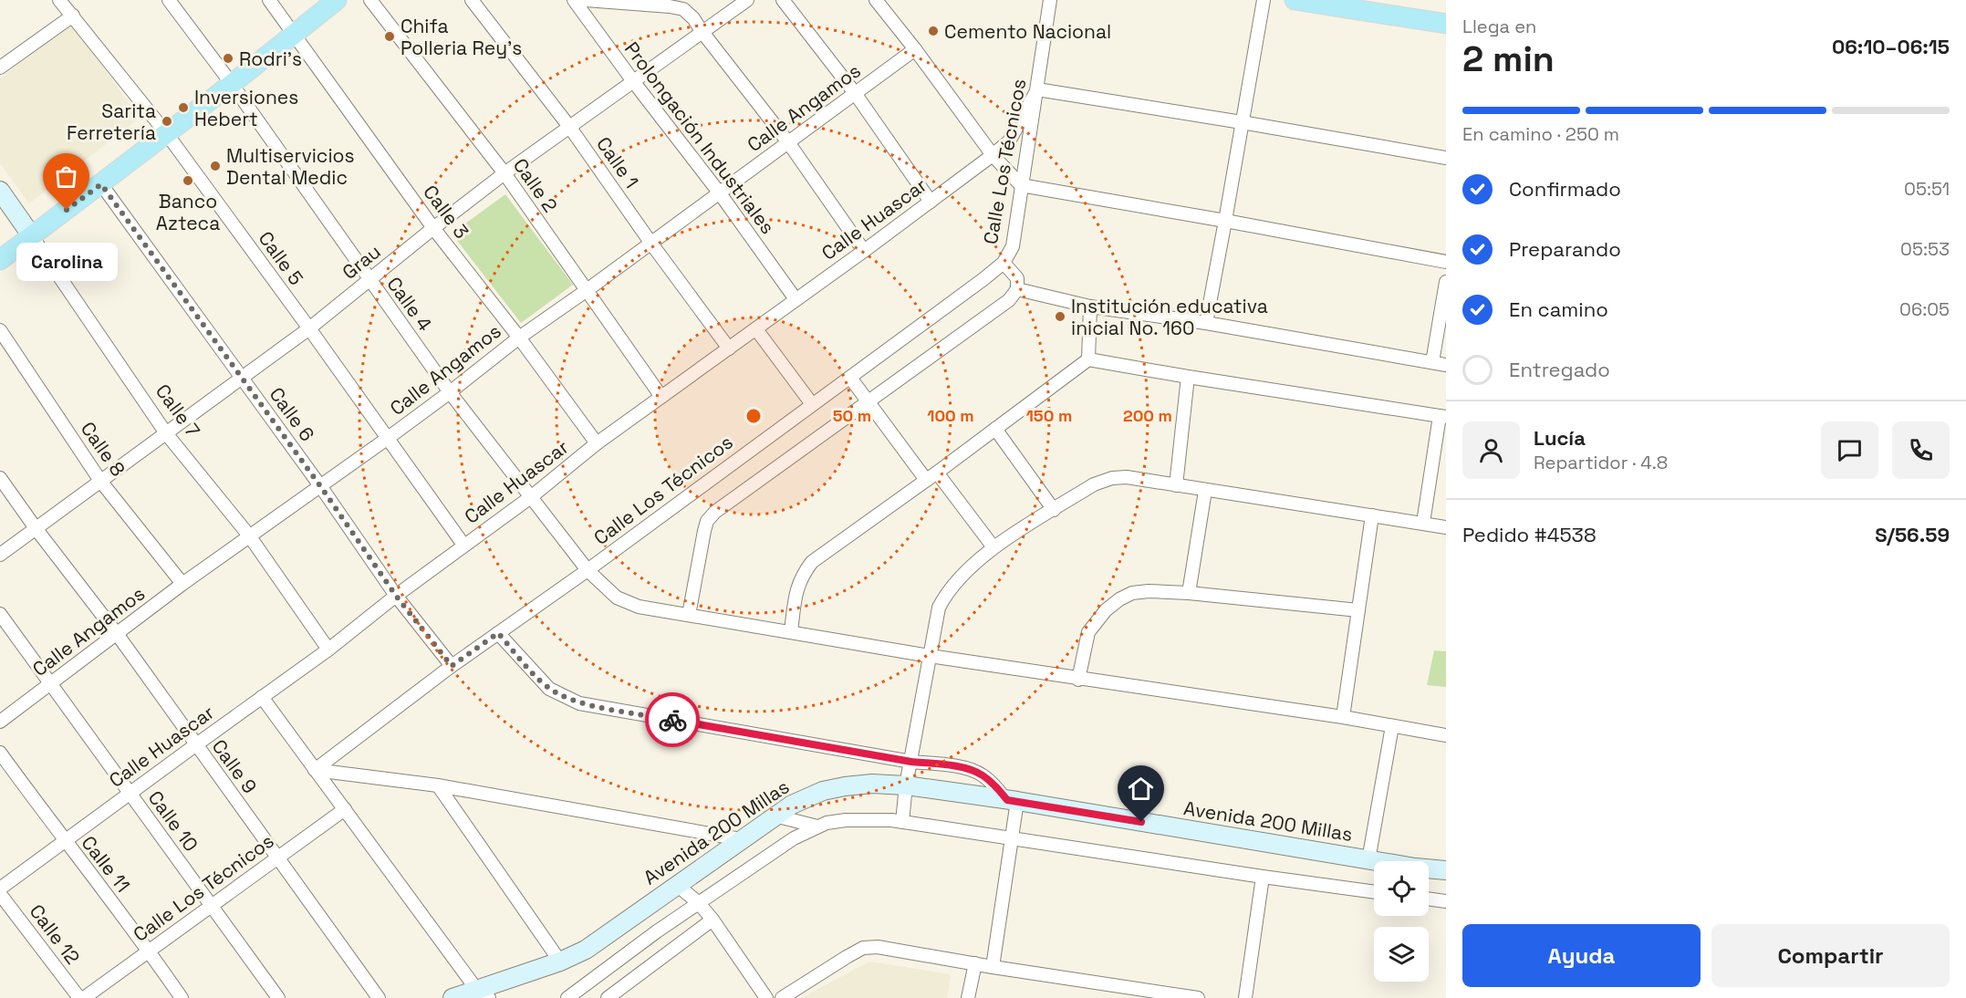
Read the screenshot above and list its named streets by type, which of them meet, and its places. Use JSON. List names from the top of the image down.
{
  "streets": {
    "main road": ["Calle 7", "Avenida 200 Millas"],
    "street": [
      "Calle Angamos",
      "Prolongación Industriales",
      "Calle Los Técnicos",
      "Calle 1",
      "Calle 2",
      "Calle 3",
      "Calle Huascar",
      "Calle 5",
      "Grau",
      "Calle 4",
      "Calle 6",
      "Calle 8",
      "Calle 9",
      "Calle 10",
      "Calle 11",
      "Calle 12"
    ]
  },
  "crossings": [
    ["Calle Angamos", "Prolongación Industriales"],
    ["Calle Angamos", "Calle 1"],
    ["Calle Angamos", "Calle 2"],
    ["Calle Angamos", "Calle 3"],
    ["Calle Angamos", "Calle 5"],
    ["Calle Angamos", "Calle 4"],
    ["Calle Angamos", "Calle 7"],
    ["Calle Angamos", "Calle 6"],
    ["Calle Angamos", "Calle 8"],
    ["Calle Angamos", "Calle 9"],
    ["Calle Angamos", "Calle 10"],
    ["Prolongación Industriales", "Calle Huascar"],
    ["Prolongación Industriales", "Grau"],
    ["Calle Los Técnicos", "Calle Huascar"],
    ["Calle Los Técnicos", "Calle 4"],
    ["Calle Los Técnicos", "Calle 6"],
    ["Calle Los Técnicos", "Calle 9"],
    ["Calle Los Técnicos", "Calle 10"],
    ["Calle Los Técnicos", "Calle 11"],
    ["Calle 1", "Calle Huascar"],
    ["Calle 1", "Grau"],
    ["Calle 2", "Calle Huascar"],
    ["Calle 2", "Grau"],
    ["Calle 3", "Calle Huascar"],
    ["Calle 3", "Grau"],
    ["Calle Huascar", "Calle 5"],
    ["Calle Huascar", "Calle 4"],
    ["Calle Huascar", "Calle 7"],
    ["Calle Huascar", "Calle 6"],
    ["Calle Huascar", "Calle 9"],
    ["Calle Huascar", "Calle 10"],
    ["Calle Huascar", "Calle 11"],
    ["Calle 5", "Grau"],
    ["Grau", "Calle 4"],
    ["Grau", "Calle 7"],
    ["Grau", "Calle 6"],
    ["Grau", "Calle 8"],
    ["Grau", "Calle 9"]
  ],
  "places": [
    "Cemento Nacional",
    "Chifa Polleria Rey's",
    "Rodri's",
    "Inversiones Hebert",
    "Sarita Ferretería",
    "Multiservicios Dental Medic",
    "Banco Azteca",
    "Carolina",
    "Institución educativa inicial No. 160"
  ],
  "page": {
    "heading": ["2 min", "Llega en", "06:10–06:15"],
    "panel": [
      "Lucía",
      "Repartidor · 4.8",
      "Pedido #4538",
      "S/56.59"
    ],
    "bar": "En camino · 250 m",
    "list": [
      ["Confirmado", "05:51"],
      ["Preparando", "05:53"],
      ["En camino", "06:05"],
      "Entregado"
    ],
    "bubble": "Carolina",
    "buttons": ["Ayuda", "Compartir"]
  },
  "rings": [
    "50 m",
    "100 m",
    "150 m",
    "200 m"
  ]
}
